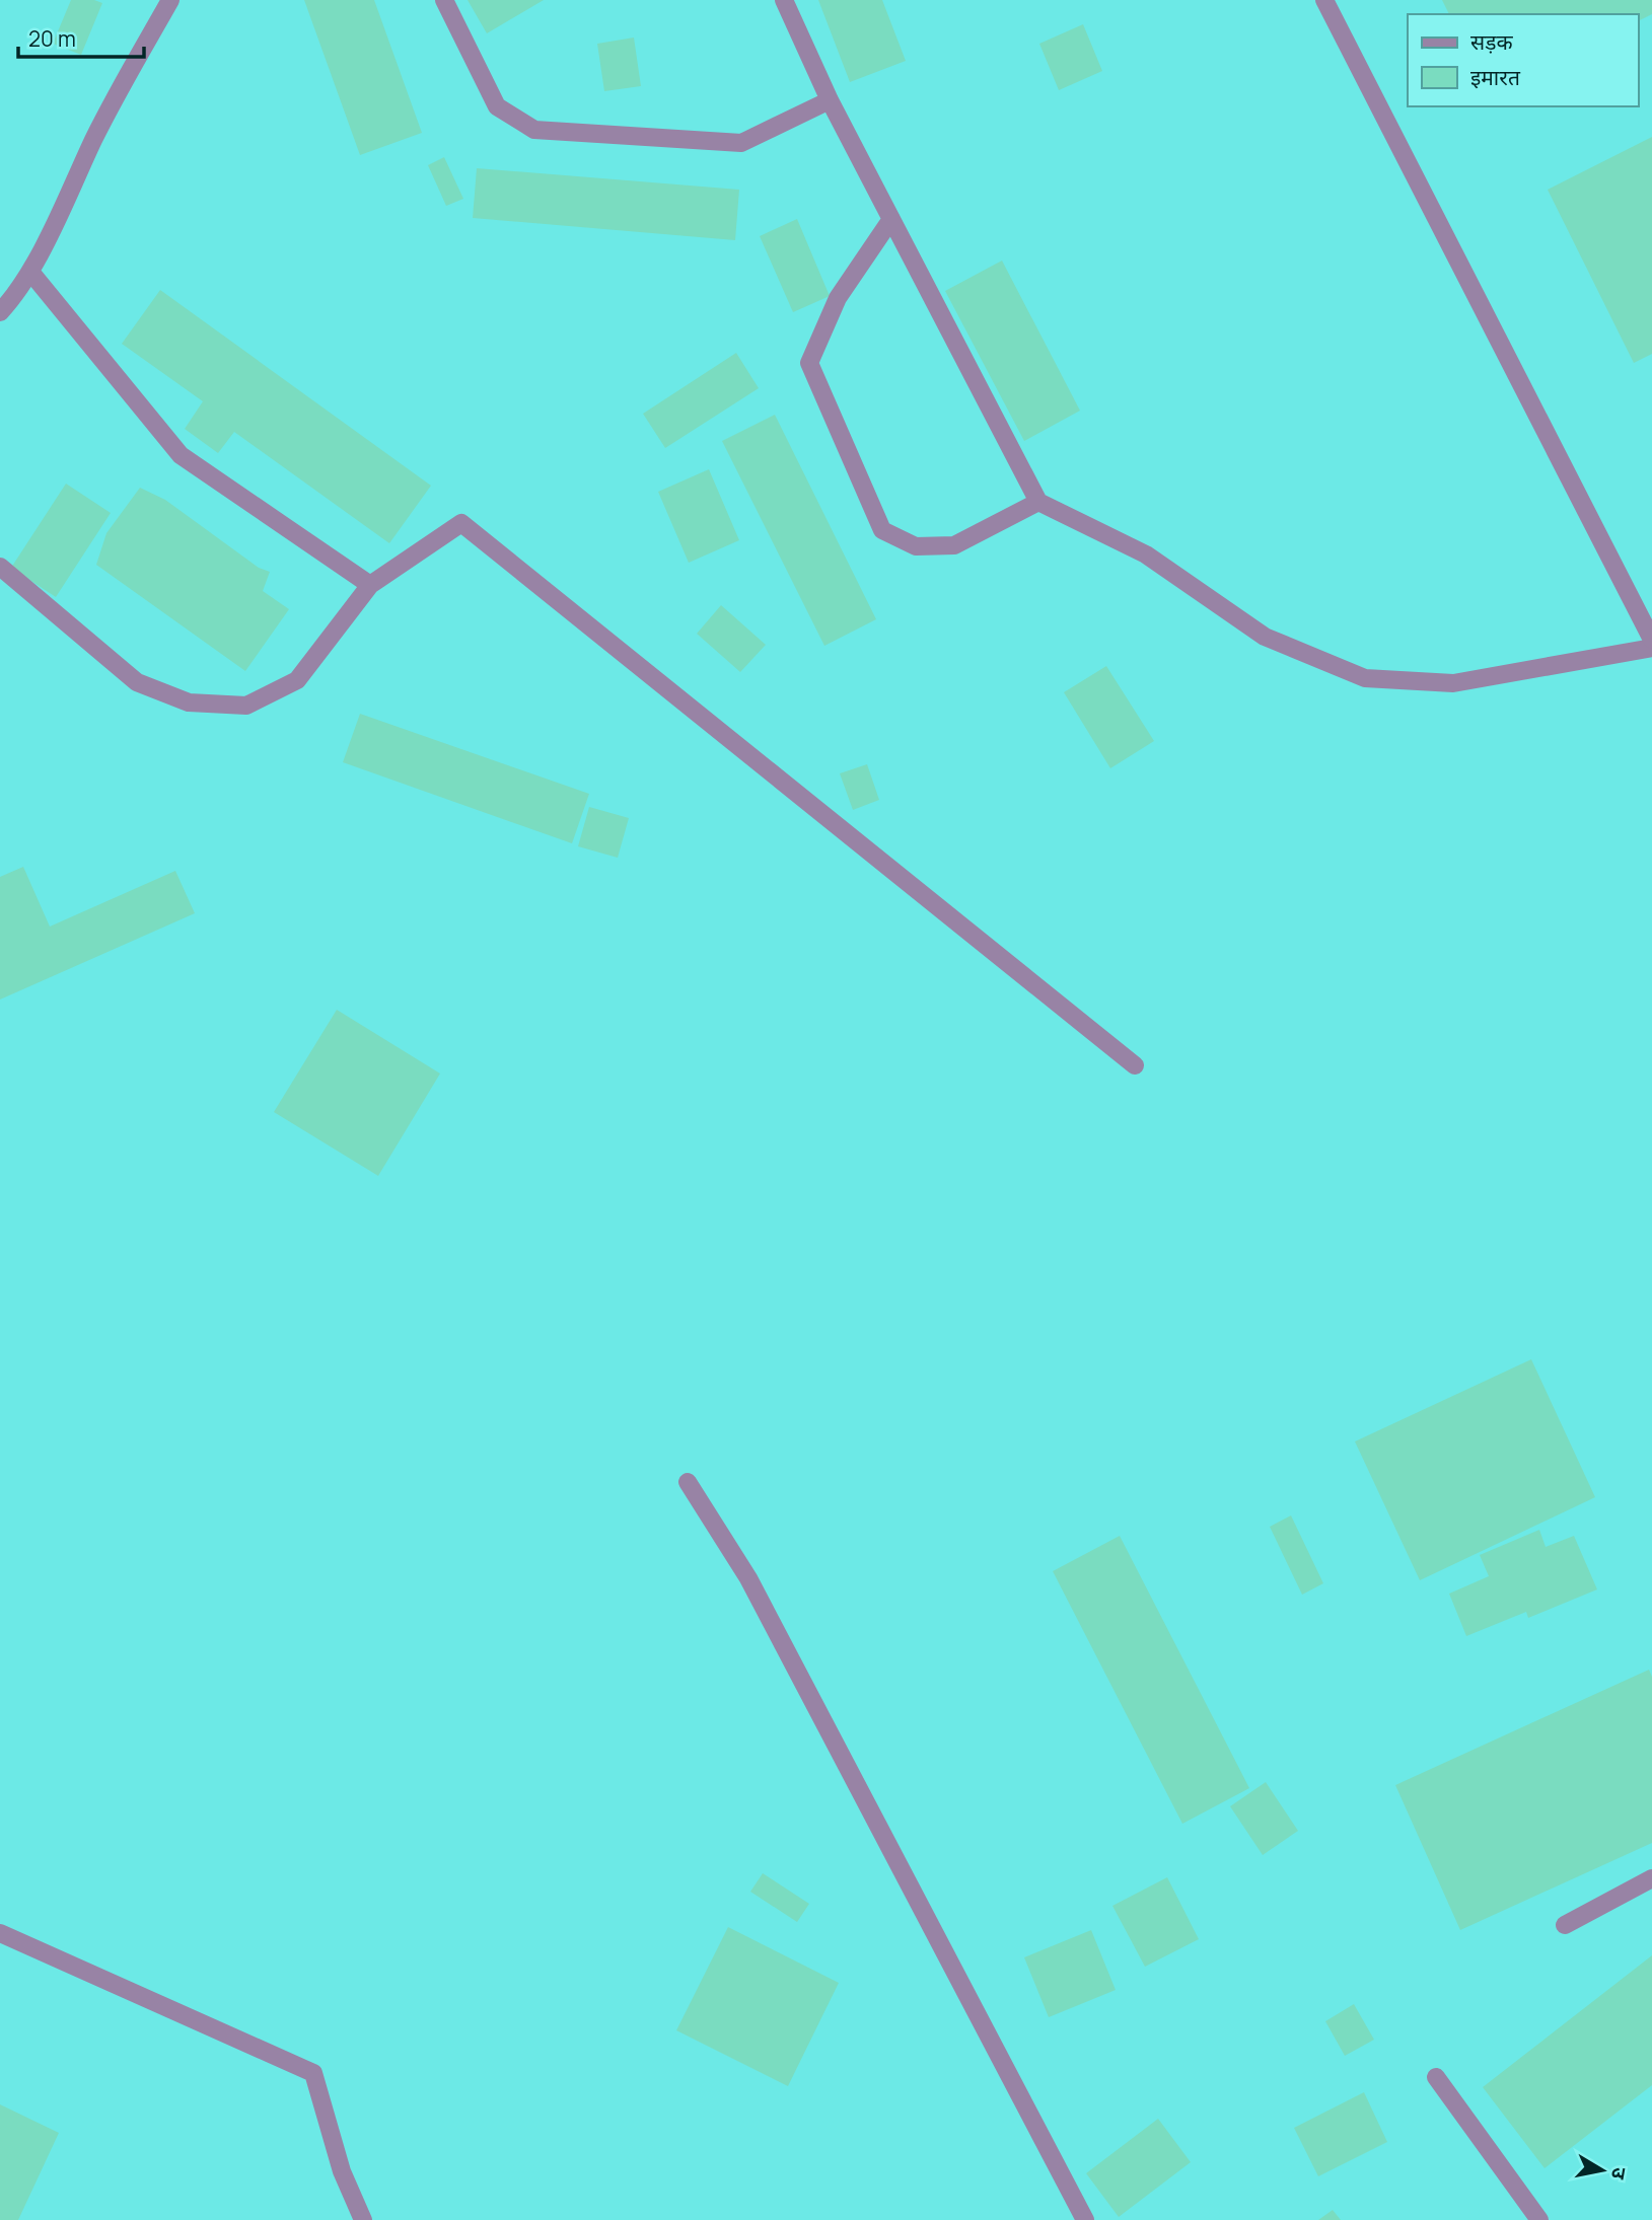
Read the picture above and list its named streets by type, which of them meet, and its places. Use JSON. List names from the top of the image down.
{
  "legend": ["सड़क", "इमारत"],
  "scale_bar": "20 m",
  "north": "right"
}
